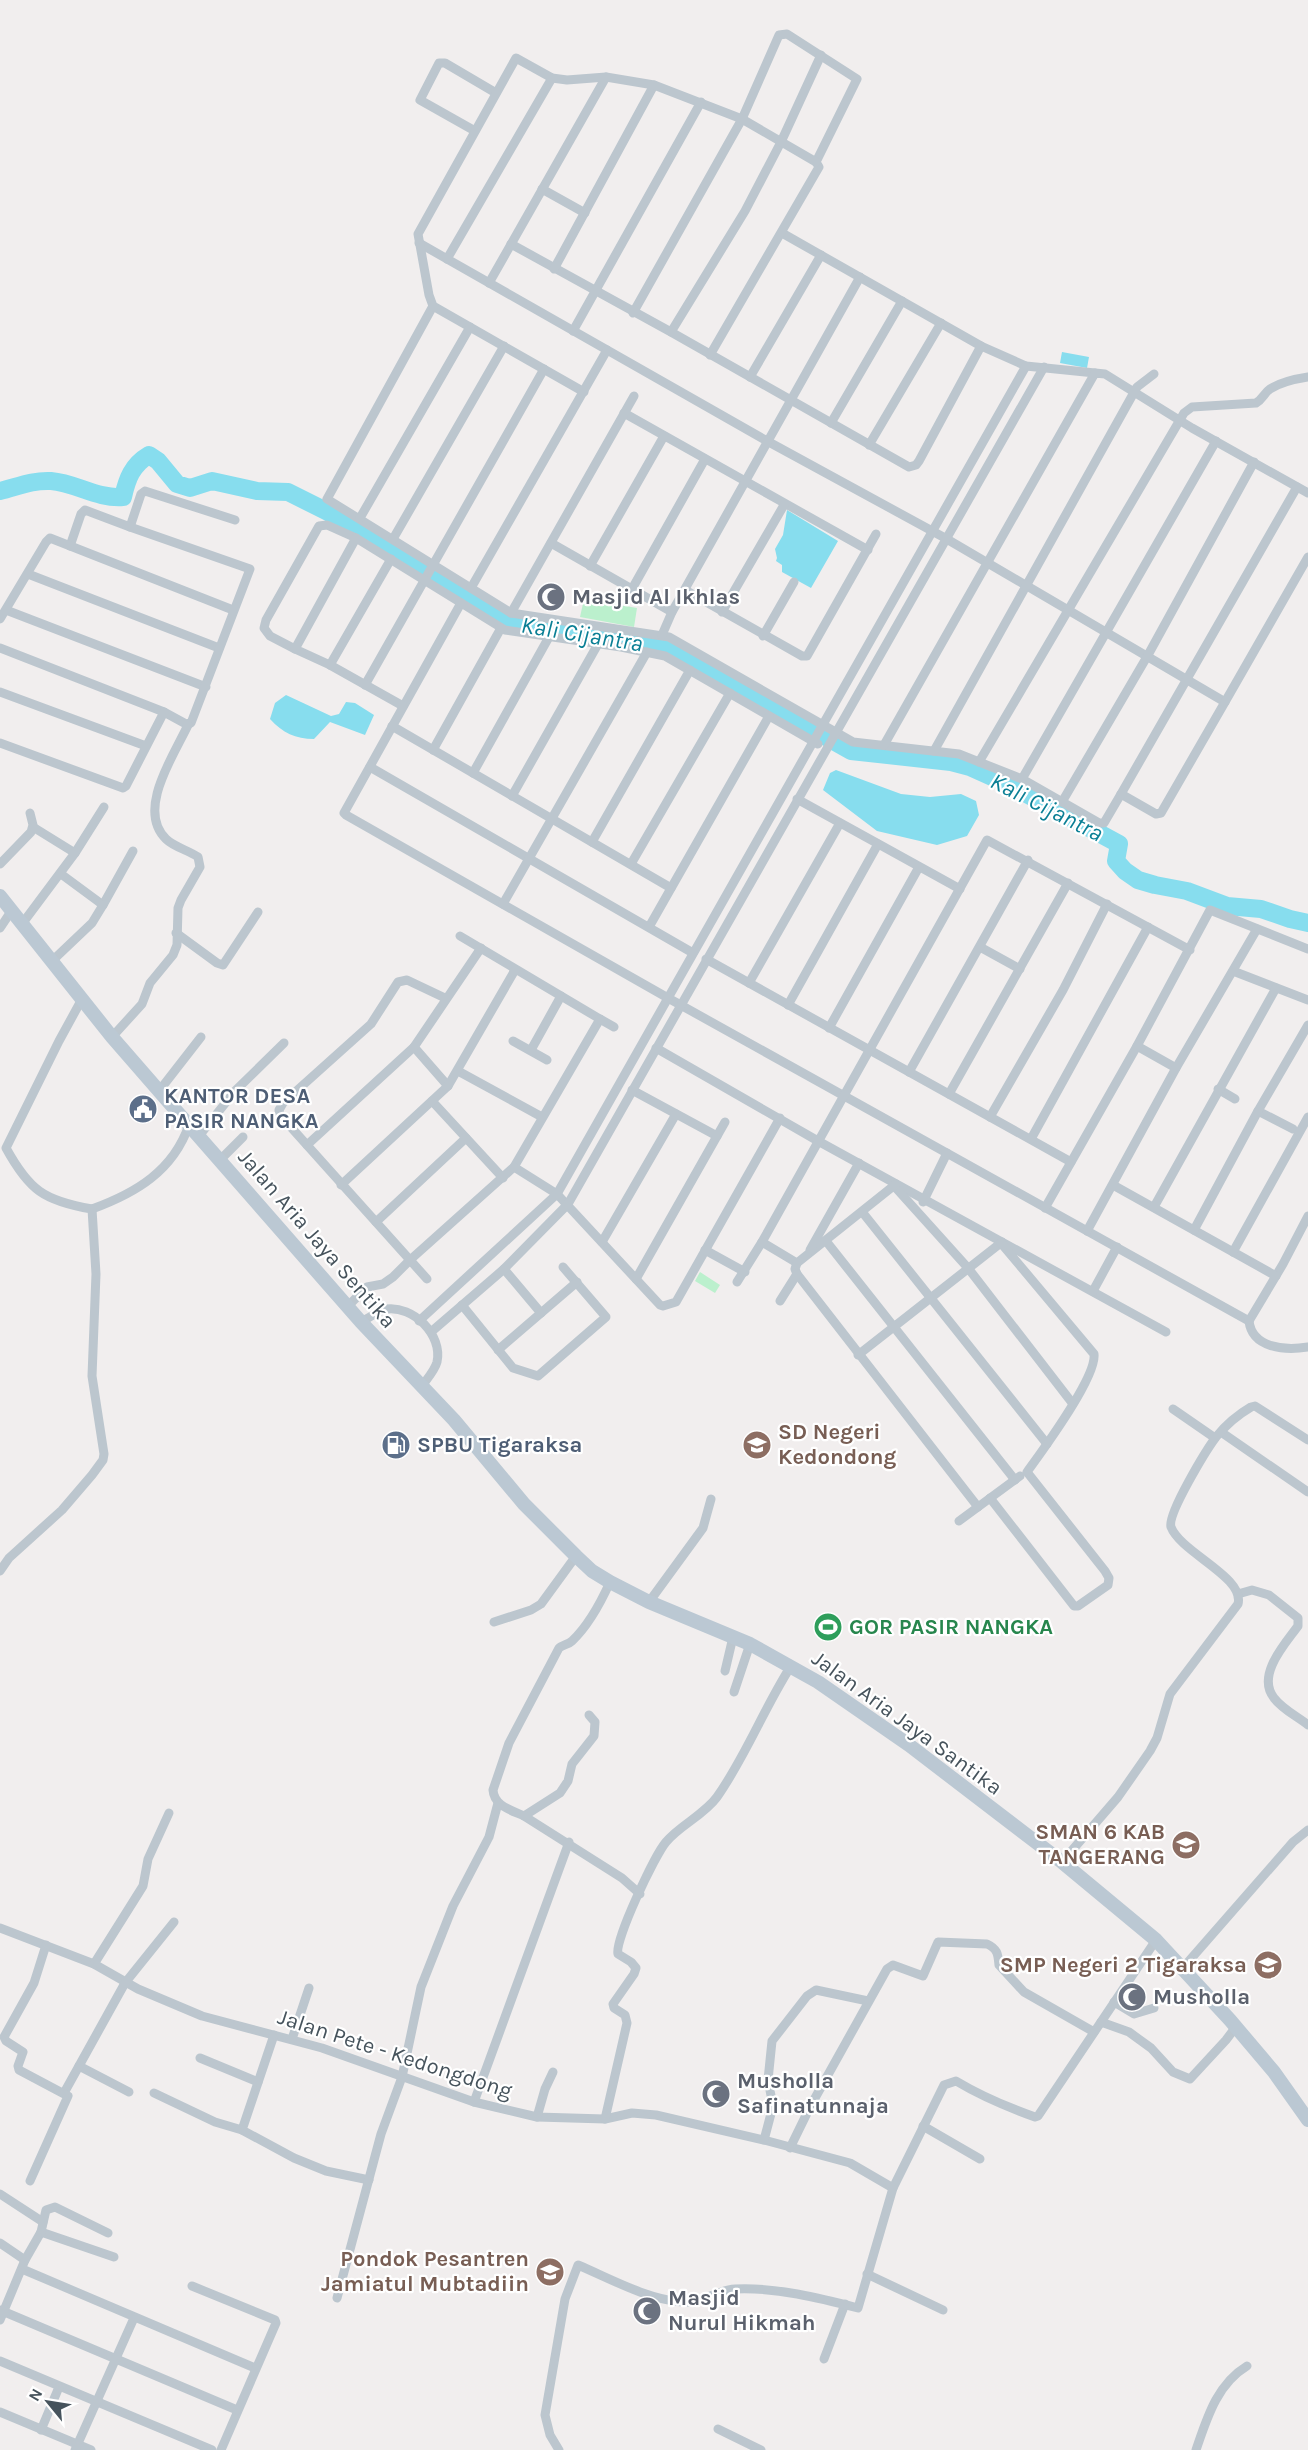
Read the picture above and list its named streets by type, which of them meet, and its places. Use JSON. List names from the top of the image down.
{
  "streets": {
    "street": ["Jalan Aria Jaya Sentika", "Jalan Aria Jaya Santika", "Jalan Pete - Kedongdong"]
  },
  "crossings": [
    ["Jalan Aria Jaya Sentika", "Jalan Aria Jaya Santika"]
  ],
  "water": ["Kali Cijantra"],
  "places": {
    "mosque": [
      "Masjid Al Ikhlas",
      "Musholla",
      "Musholla Safinatunnaja",
      "Masjid Nurul Hikmah"
    ],
    "public building": ["KANTOR DESA PASIR NANGKA"],
    "fuel station": ["SPBU Tigaraksa"],
    "school or university": [
      "SD Negeri Kedondong",
      "SMAN 6 KAB TANGERANG",
      "SMP Negeri 2 Tigaraksa",
      "Pondok Pesantren Jamiatul Mubtadiin"
    ],
    "sports": ["GOR PASIR NANGKA"]
  },
  "north": "top left"
}
